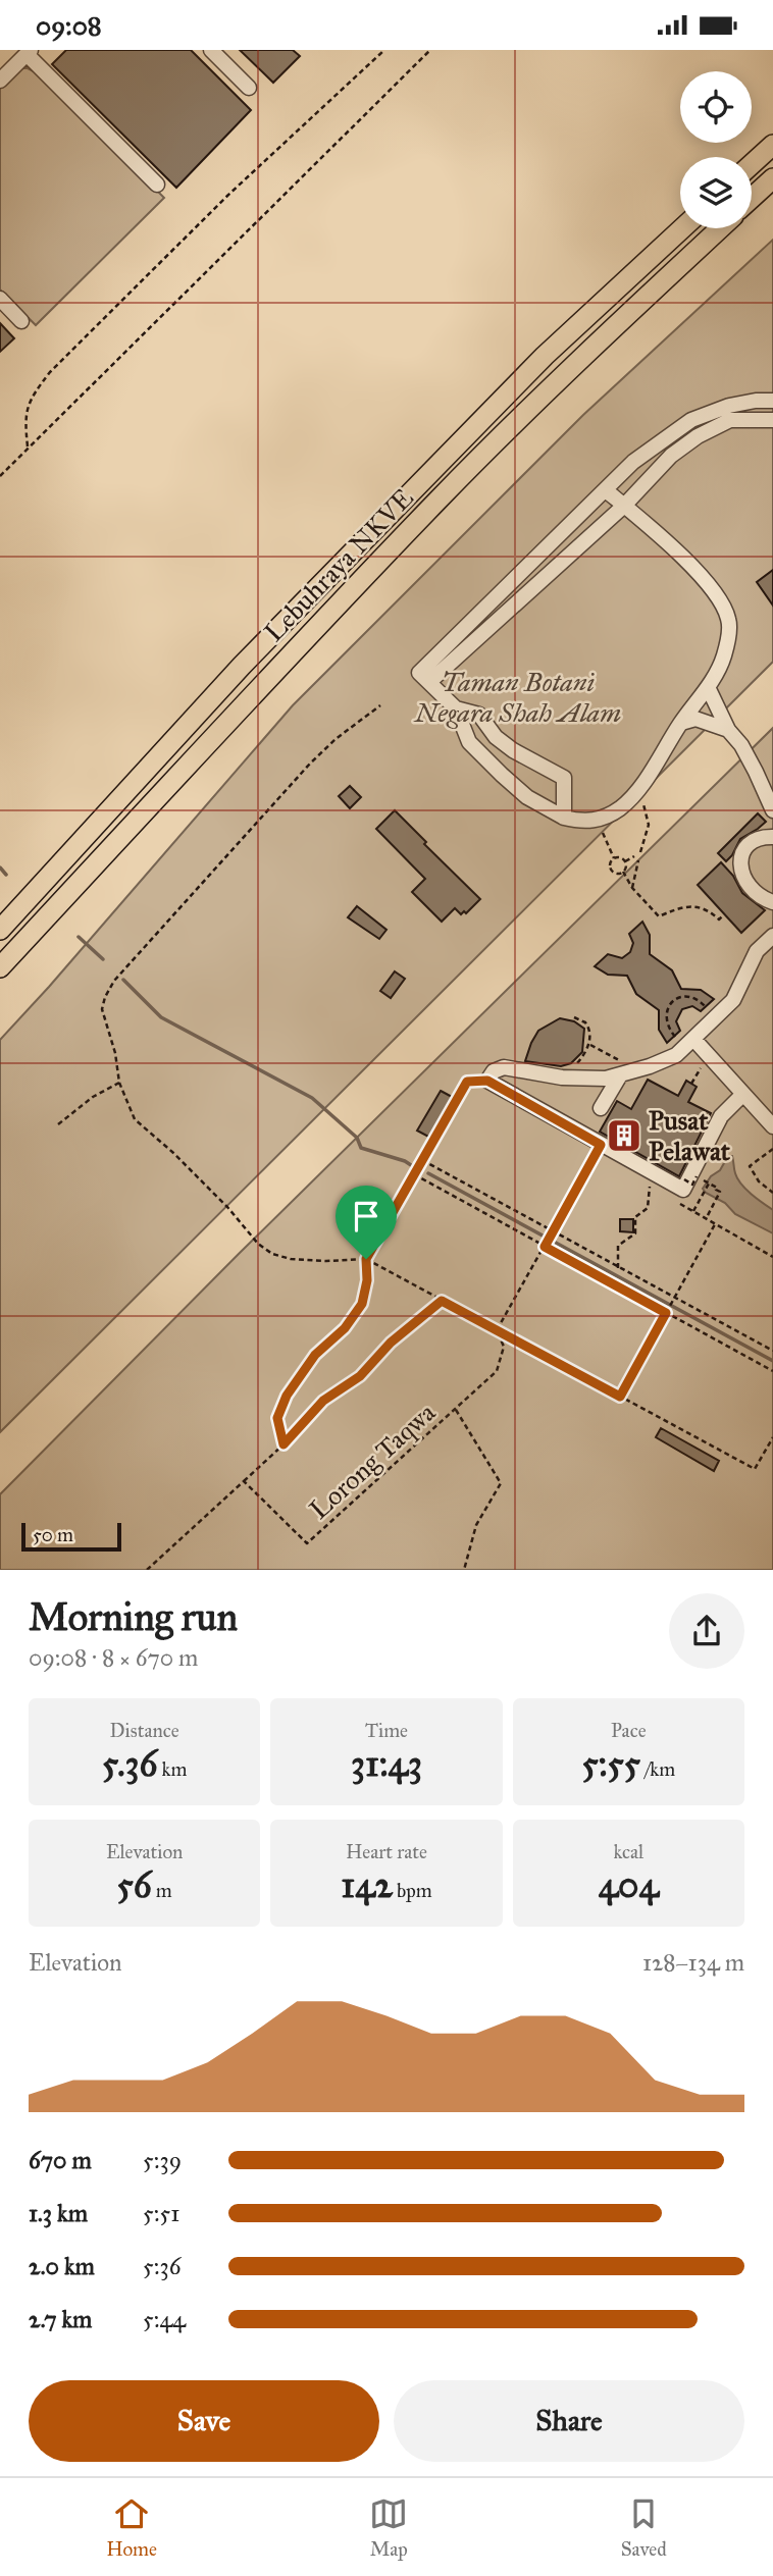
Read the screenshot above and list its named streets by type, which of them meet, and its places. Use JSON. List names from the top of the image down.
{
  "streets": {
    "highway": ["Lebuhraya NKVE"],
    "path": ["Lorong Taqwa"]
  },
  "parks": ["Taman Botani Negara Shah Alam"],
  "places": {
    "building": ["Pusat Pelawat"]
  },
  "scale_bar": "50 m",
  "page": {
    "status": "09:08",
    "scale": "50 m",
    "heading": ["Morning run", "09:08 · 8 × 670 m"],
    "stats": [
      ["Distance", "5.36 km"],
      ["Time", "31:43"],
      ["Pace", "5:55 /km"],
      ["Elevation", "56 m"],
      ["Heart rate", "142 bpm"],
      ["kcal", "404"]
    ],
    "chart": ["Elevation", "128–134 m"],
    "list": [
      {
        "name": "670 m",
        "note": "5:39"
      },
      {
        "name": "1.3 km",
        "note": "5:51"
      },
      {
        "name": "2.0 km",
        "note": "5:36"
      },
      {
        "name": "2.7 km",
        "note": "5:44"
      }
    ],
    "buttons": ["Save", "Share"],
    "tabs": ["Home", "Map", "Saved"]
  }
}
